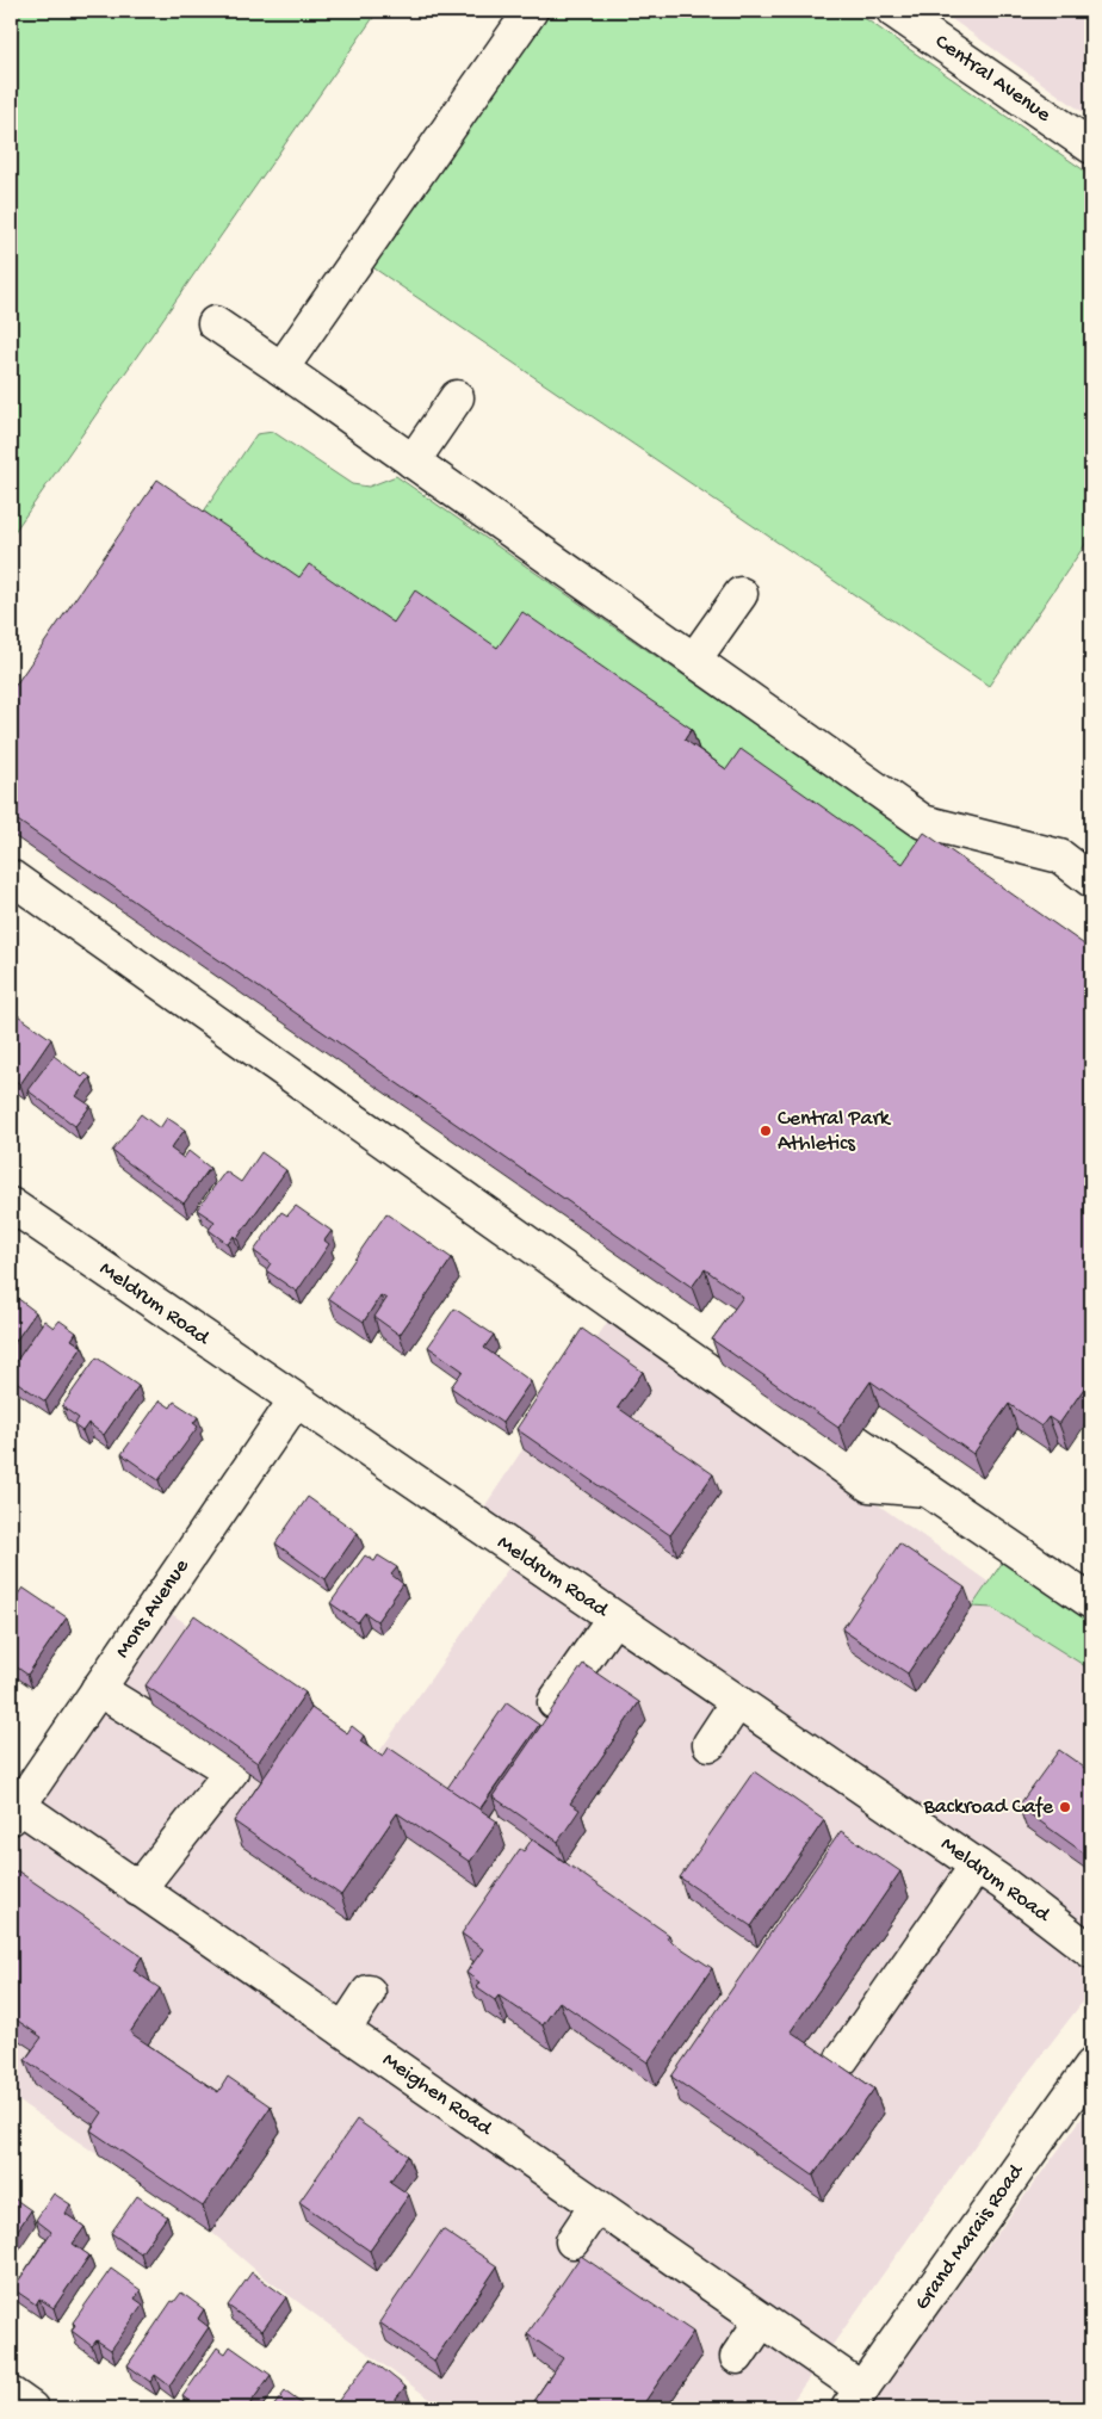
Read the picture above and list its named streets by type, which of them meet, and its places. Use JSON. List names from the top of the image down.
{
  "streets": {
    "street": [
      "Central Avenue",
      "Meldrum Road",
      "Mons Avenue",
      "Meighen Road",
      "Grand Marais Road"
    ]
  },
  "crossings": [
    ["Meldrum Road", "Mons Avenue"],
    ["Mons Avenue", "Meighen Road"],
    ["Meighen Road", "Grand Marais Road"]
  ],
  "places": ["Central Park Athletics", "Backroad Cafe"]
}
